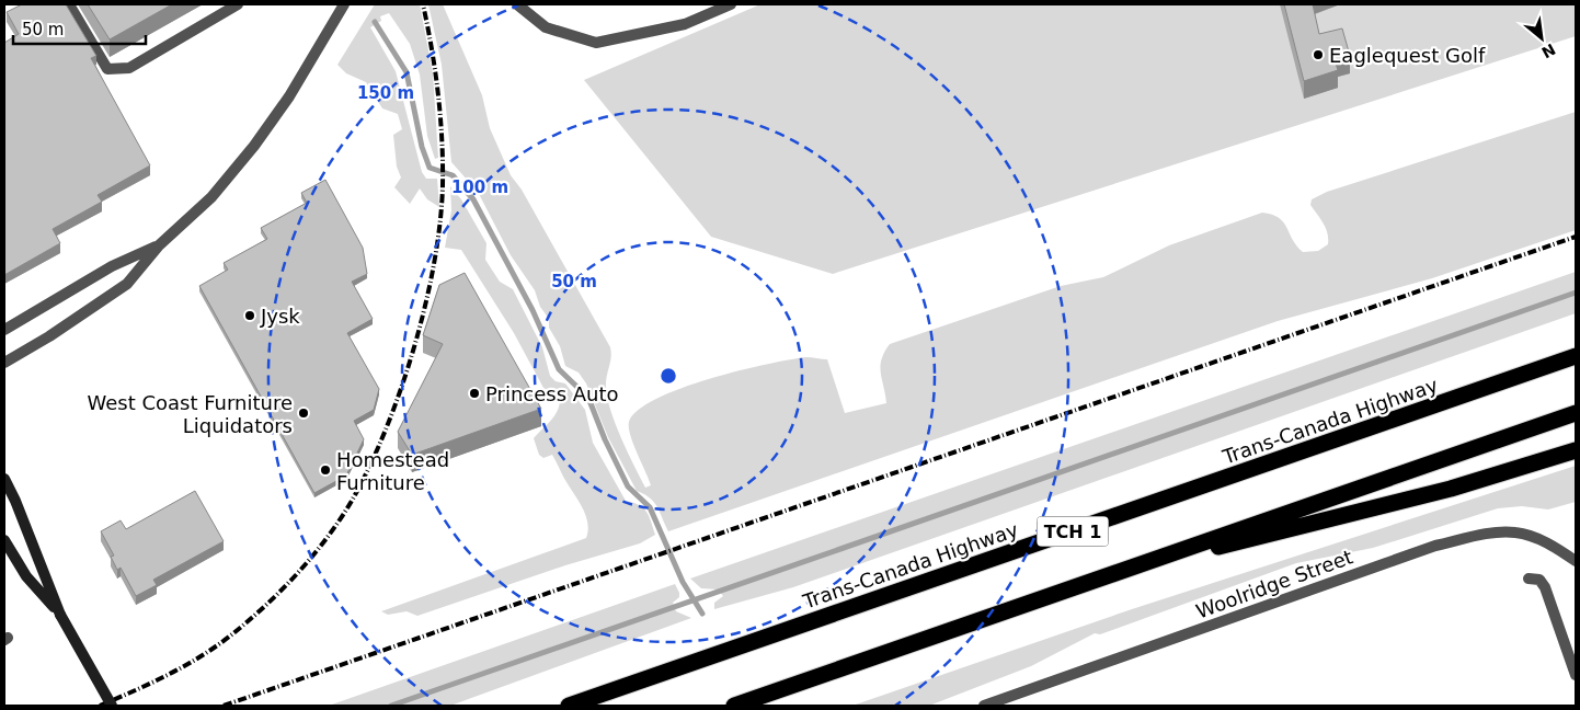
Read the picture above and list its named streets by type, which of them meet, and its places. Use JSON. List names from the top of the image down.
{
  "streets": {
    "highway": ["Trans-Canada Highway", "TCH 1"],
    "street": ["Woolridge Street"]
  },
  "places": [
    "Eaglequest Golf",
    "Jysk",
    "Princess Auto",
    "West Coast Furniture Liquidators",
    "Homestead Furniture"
  ],
  "scale_bar": "50 m",
  "north": "bottom right",
  "rings": ["150 m", "100 m", "50 m"]
}
